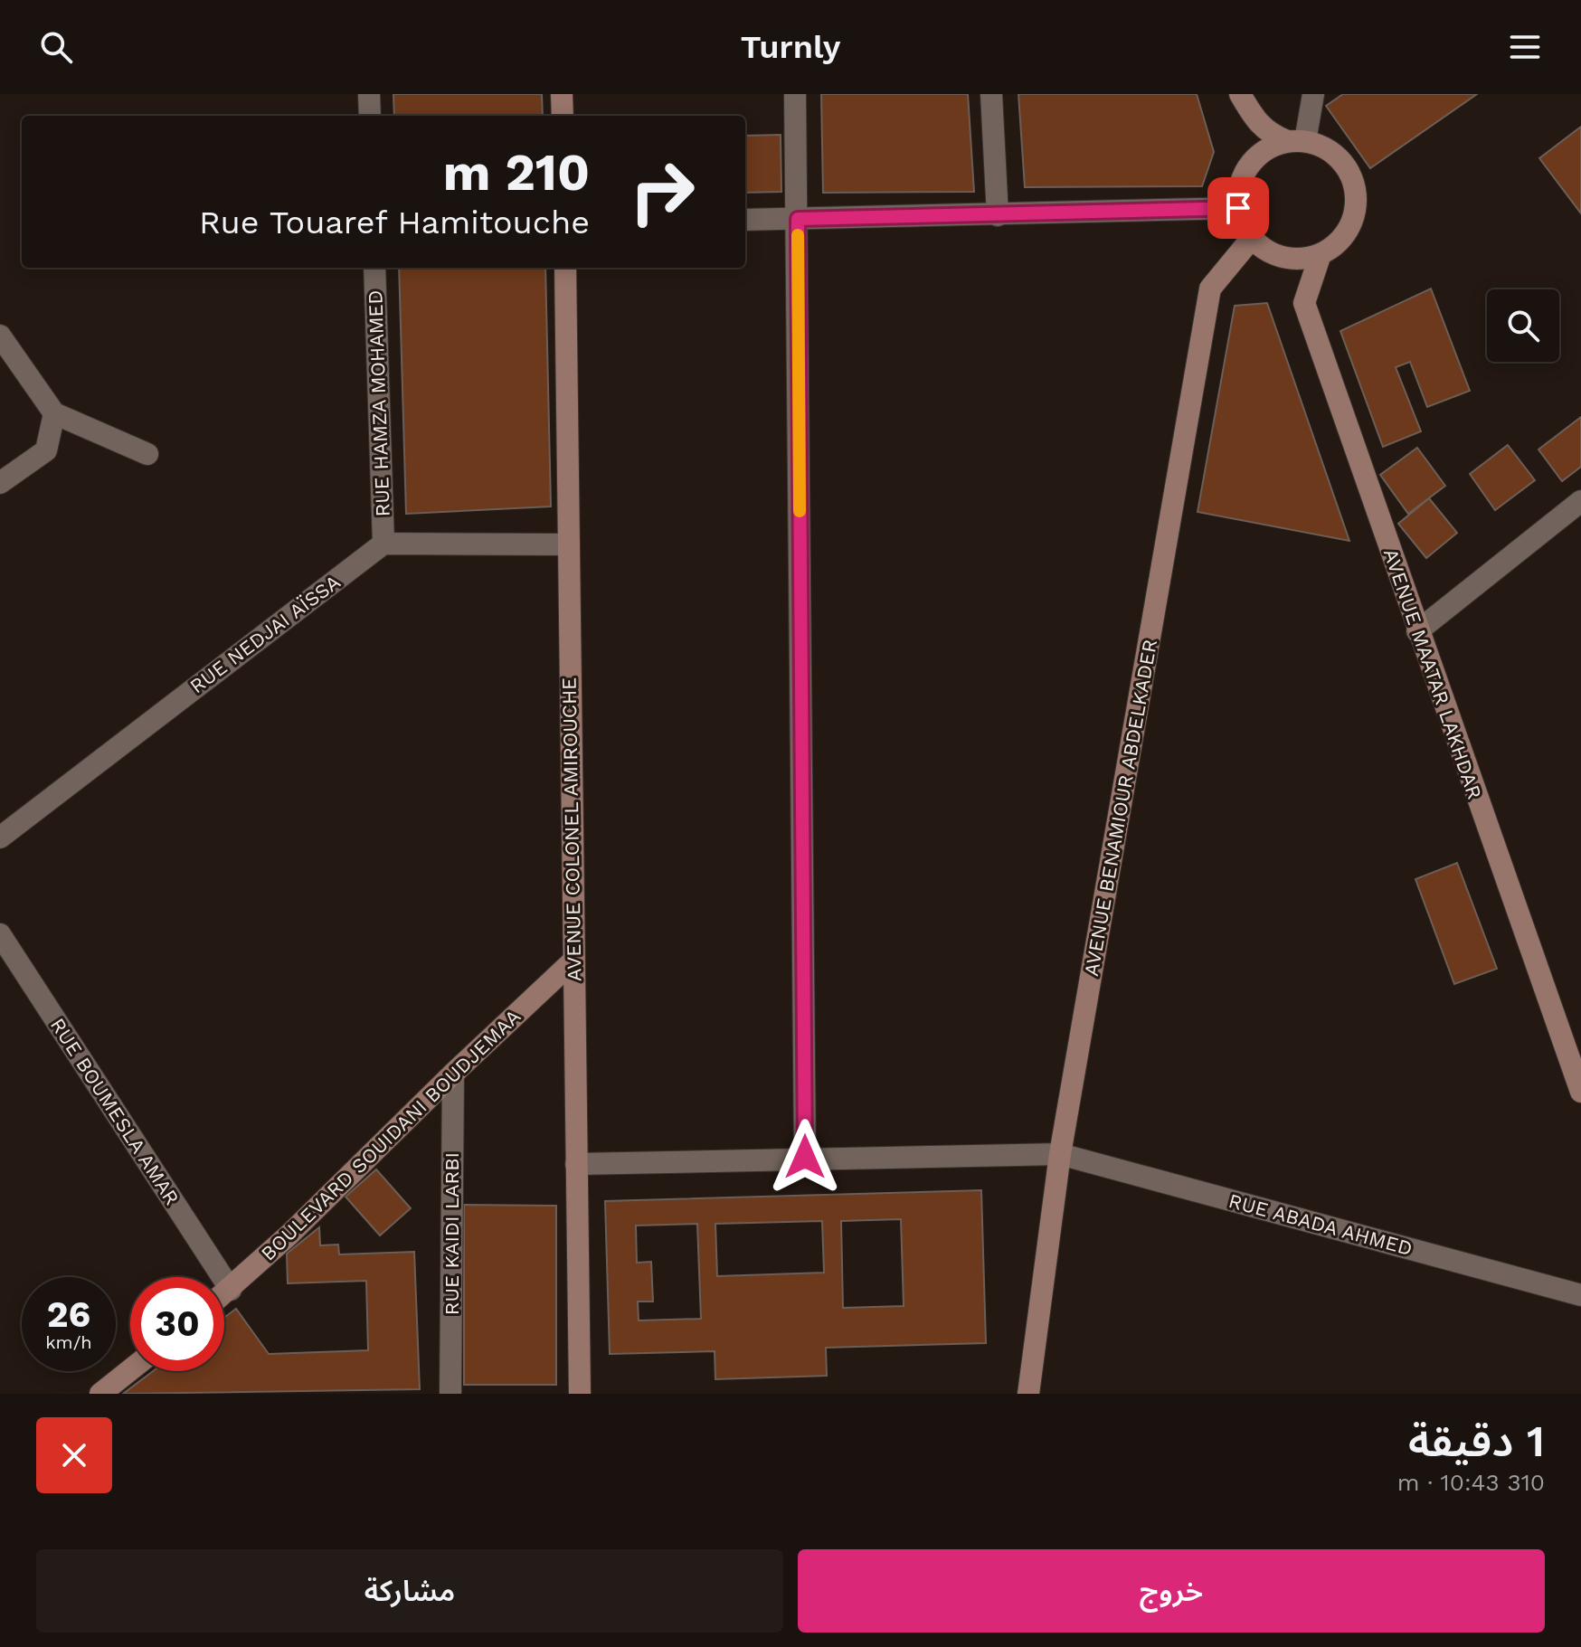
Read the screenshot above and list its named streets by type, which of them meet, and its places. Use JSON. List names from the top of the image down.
{
  "streets": {
    "main road": [
      "AVENUE MAATAR LAKHDAR",
      "AVENUE BENAMIOUR ABDELKADER",
      "AVENUE COLONEL AMIROUCHE",
      "BOULEVARD SOUIDANI BOUDJEMAA"
    ],
    "street": [
      "RUE HAMZA MOHAMED",
      "RUE NEDJAI AÏSSA",
      "RUE BOUMESLA AMAR",
      "RUE ABADA AHMED",
      "RUE KAIDI LARBI"
    ]
  },
  "crossings": [
    ["RUE HAMZA MOHAMED", "RUE NEDJAI AÏSSA"],
    ["AVENUE MAATAR LAKHDAR", "AVENUE BENAMIOUR ABDELKADER"],
    ["AVENUE BENAMIOUR ABDELKADER", "RUE ABADA AHMED"],
    ["AVENUE COLONEL AMIROUCHE", "BOULEVARD SOUIDANI BOUDJEMAA"],
    ["AVENUE COLONEL AMIROUCHE", "RUE ABADA AHMED"],
    ["RUE BOUMESLA AMAR", "BOULEVARD SOUIDANI BOUDJEMAA"],
    ["BOULEVARD SOUIDANI BOUDJEMAA", "RUE KAIDI LARBI"]
  ],
  "page": {
    "header": "Turnly",
    "turn": ["210 m", "Rue Touaref Hamitouche"],
    "speed": "26 km/h",
    "limit": "30",
    "heading": ["1 دقيقة", "310 m · 10:43"],
    "buttons": ["خروج", "مشاركة"]
  }
}
